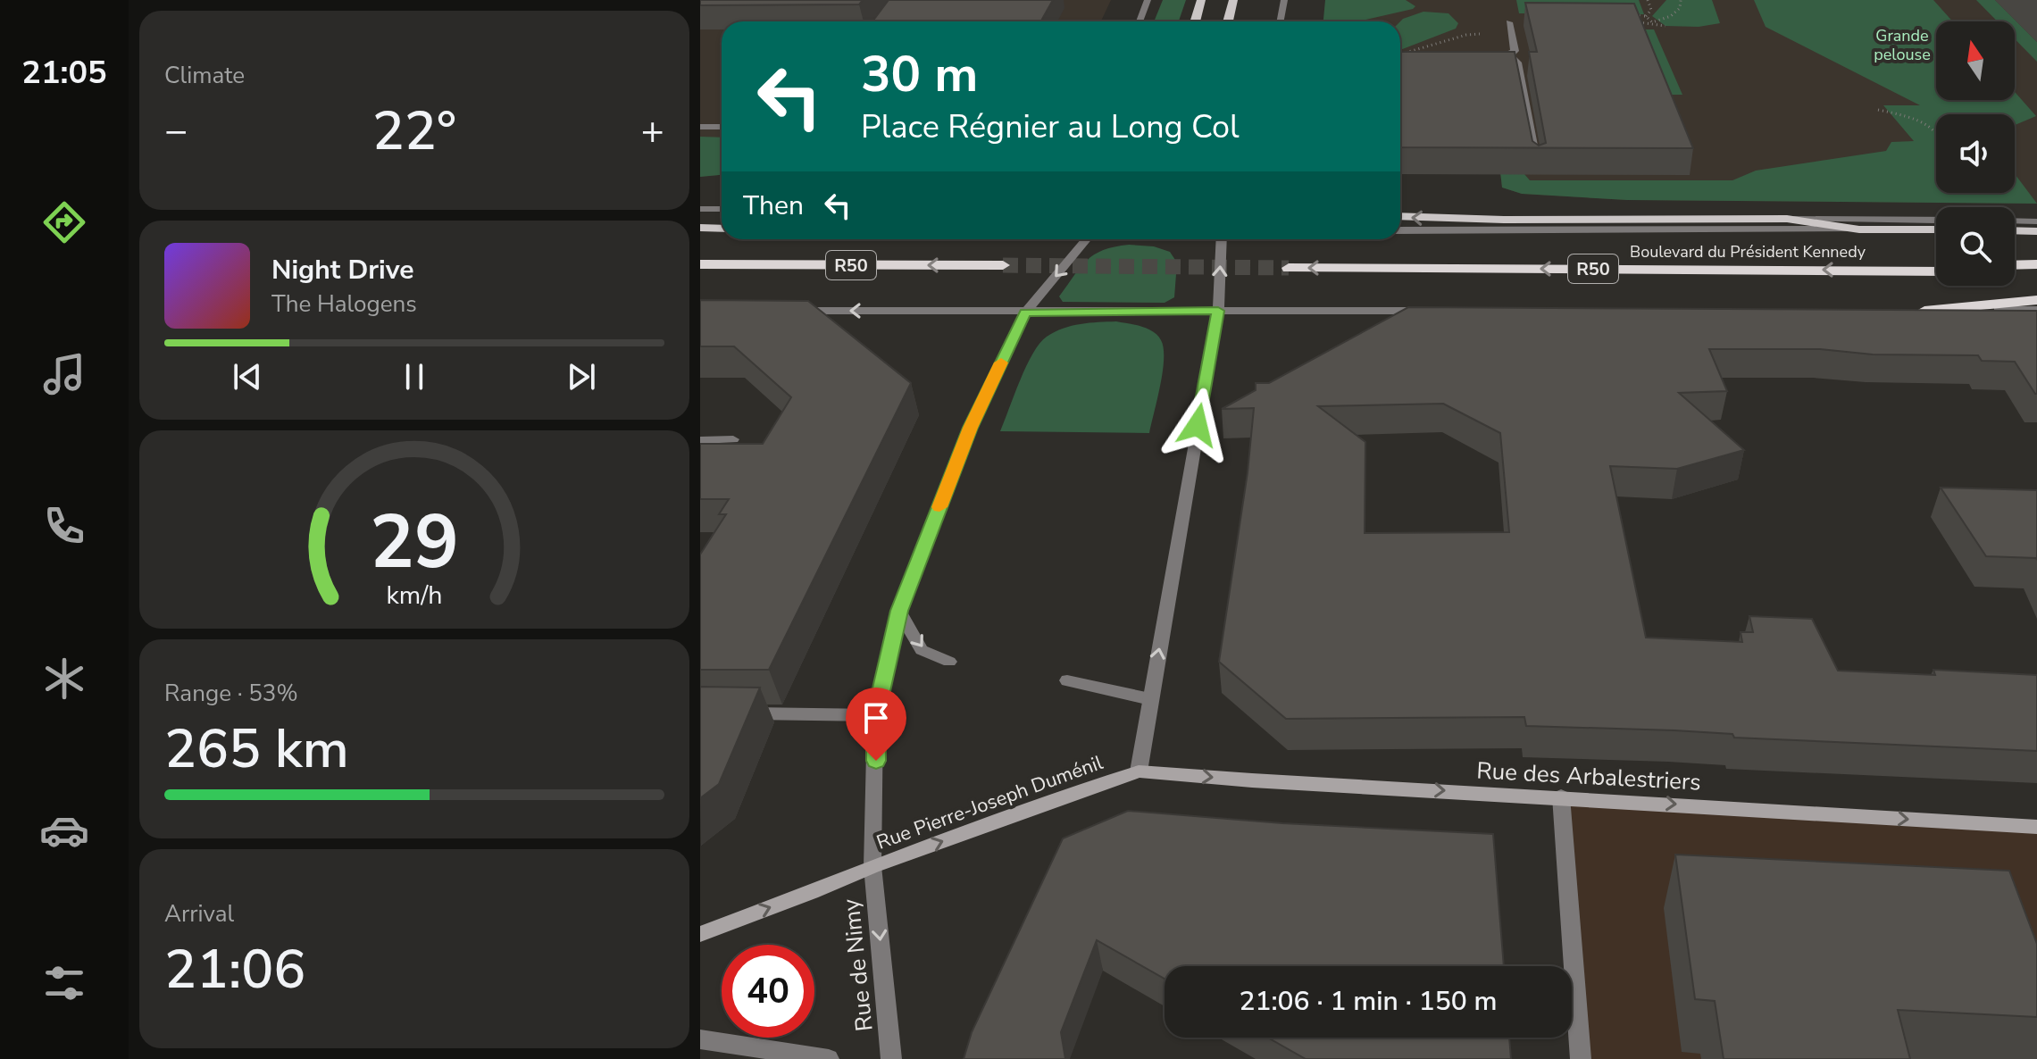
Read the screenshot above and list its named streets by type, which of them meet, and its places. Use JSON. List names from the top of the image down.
{
  "streets": {
    "highway": ["Boulevard du Président Kennedy", "R50"],
    "main road": ["Rue des Arbalestriers", "Rue Pierre-Joseph Duménil"],
    "street": ["Rue de Nimy"]
  },
  "crossings": [
    ["Rue des Arbalestriers", "Rue Pierre-Joseph Duménil"],
    ["Rue Pierre-Joseph Duménil", "Rue de Nimy"]
  ],
  "one_way": ["Rue des Arbalestriers", "Rue de Nimy"],
  "parks": ["Grande pelouse"],
  "north": "top",
  "page": {
    "tabs": "21:05",
    "tile": [
      "Climate",
      ["Range · 53%", "265 km"],
      ["Arrival", "21:06"]
    ],
    "turn": ["30 m", "Place Régnier au Long Col"],
    "heat": ["−", "22°", "+"],
    "then": "Then",
    "song": ["Night Drive", "The Halogens"],
    "limit": "40",
    "trip": "21:06 · 1 min · 150 m",
    "gauge": ["29", "km/h"]
  }
}
